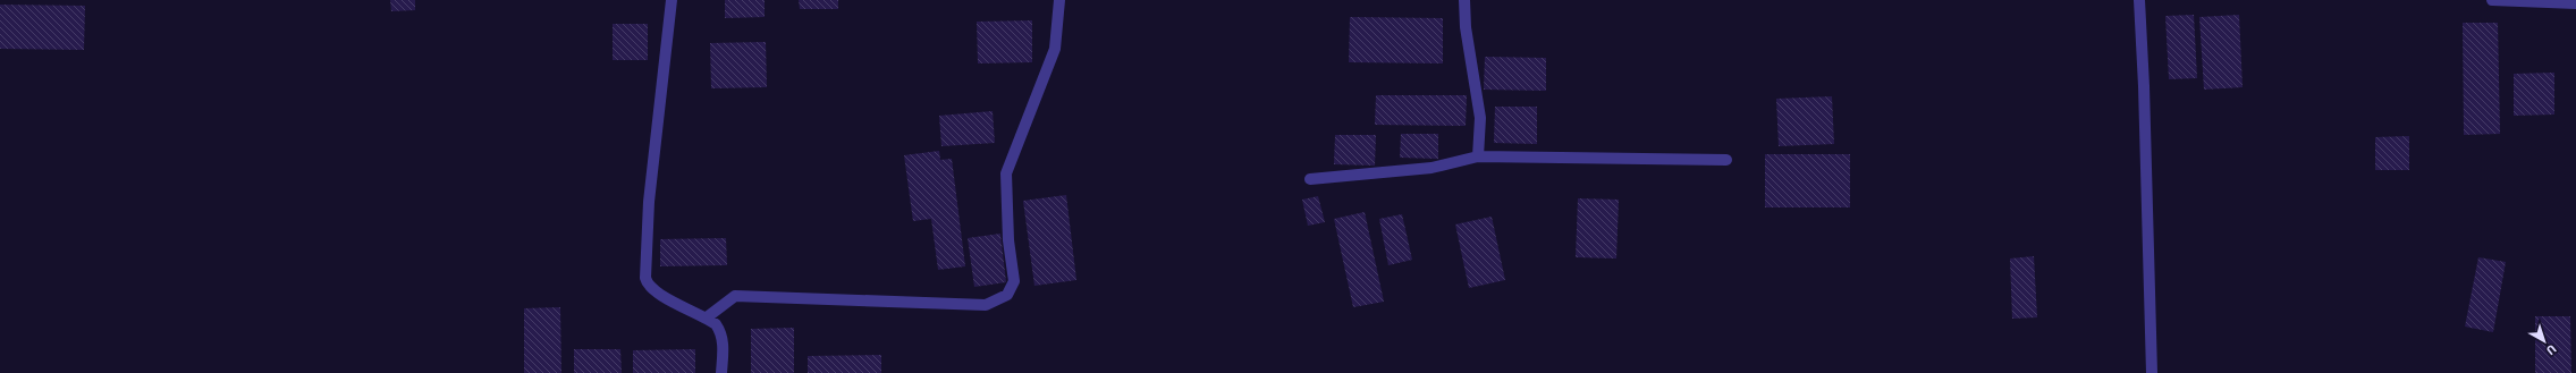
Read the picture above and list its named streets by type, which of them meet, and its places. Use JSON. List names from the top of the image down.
{
  "north": "bottom right"
}
